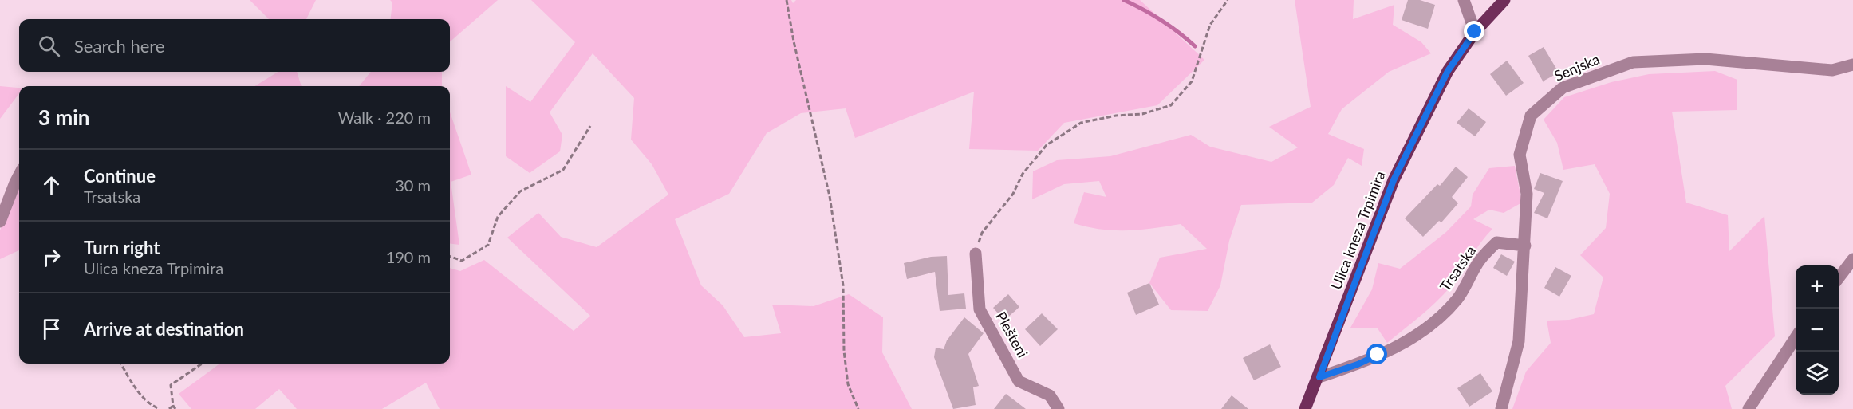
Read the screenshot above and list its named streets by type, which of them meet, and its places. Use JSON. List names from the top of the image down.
{
  "streets": {
    "main road": ["Ulica kneza Trpimira"],
    "street": ["Senjska", "Trsatska", "Plešteni"]
  },
  "crossings": [
    ["Senjska", "Trsatska"],
    ["Ulica kneza Trpimira", "Trsatska"]
  ],
  "page": {
    "search": "Search here",
    "heading": ["3 min", "Walk · 220 m"],
    "list": [
      ["Continue", "Trsatska", "30 m"],
      ["Turn right", "Ulica kneza Trpimira", "190 m"],
      "Arrive at destination"
    ],
    "map_buttons": ["+", "−"]
  }
}
